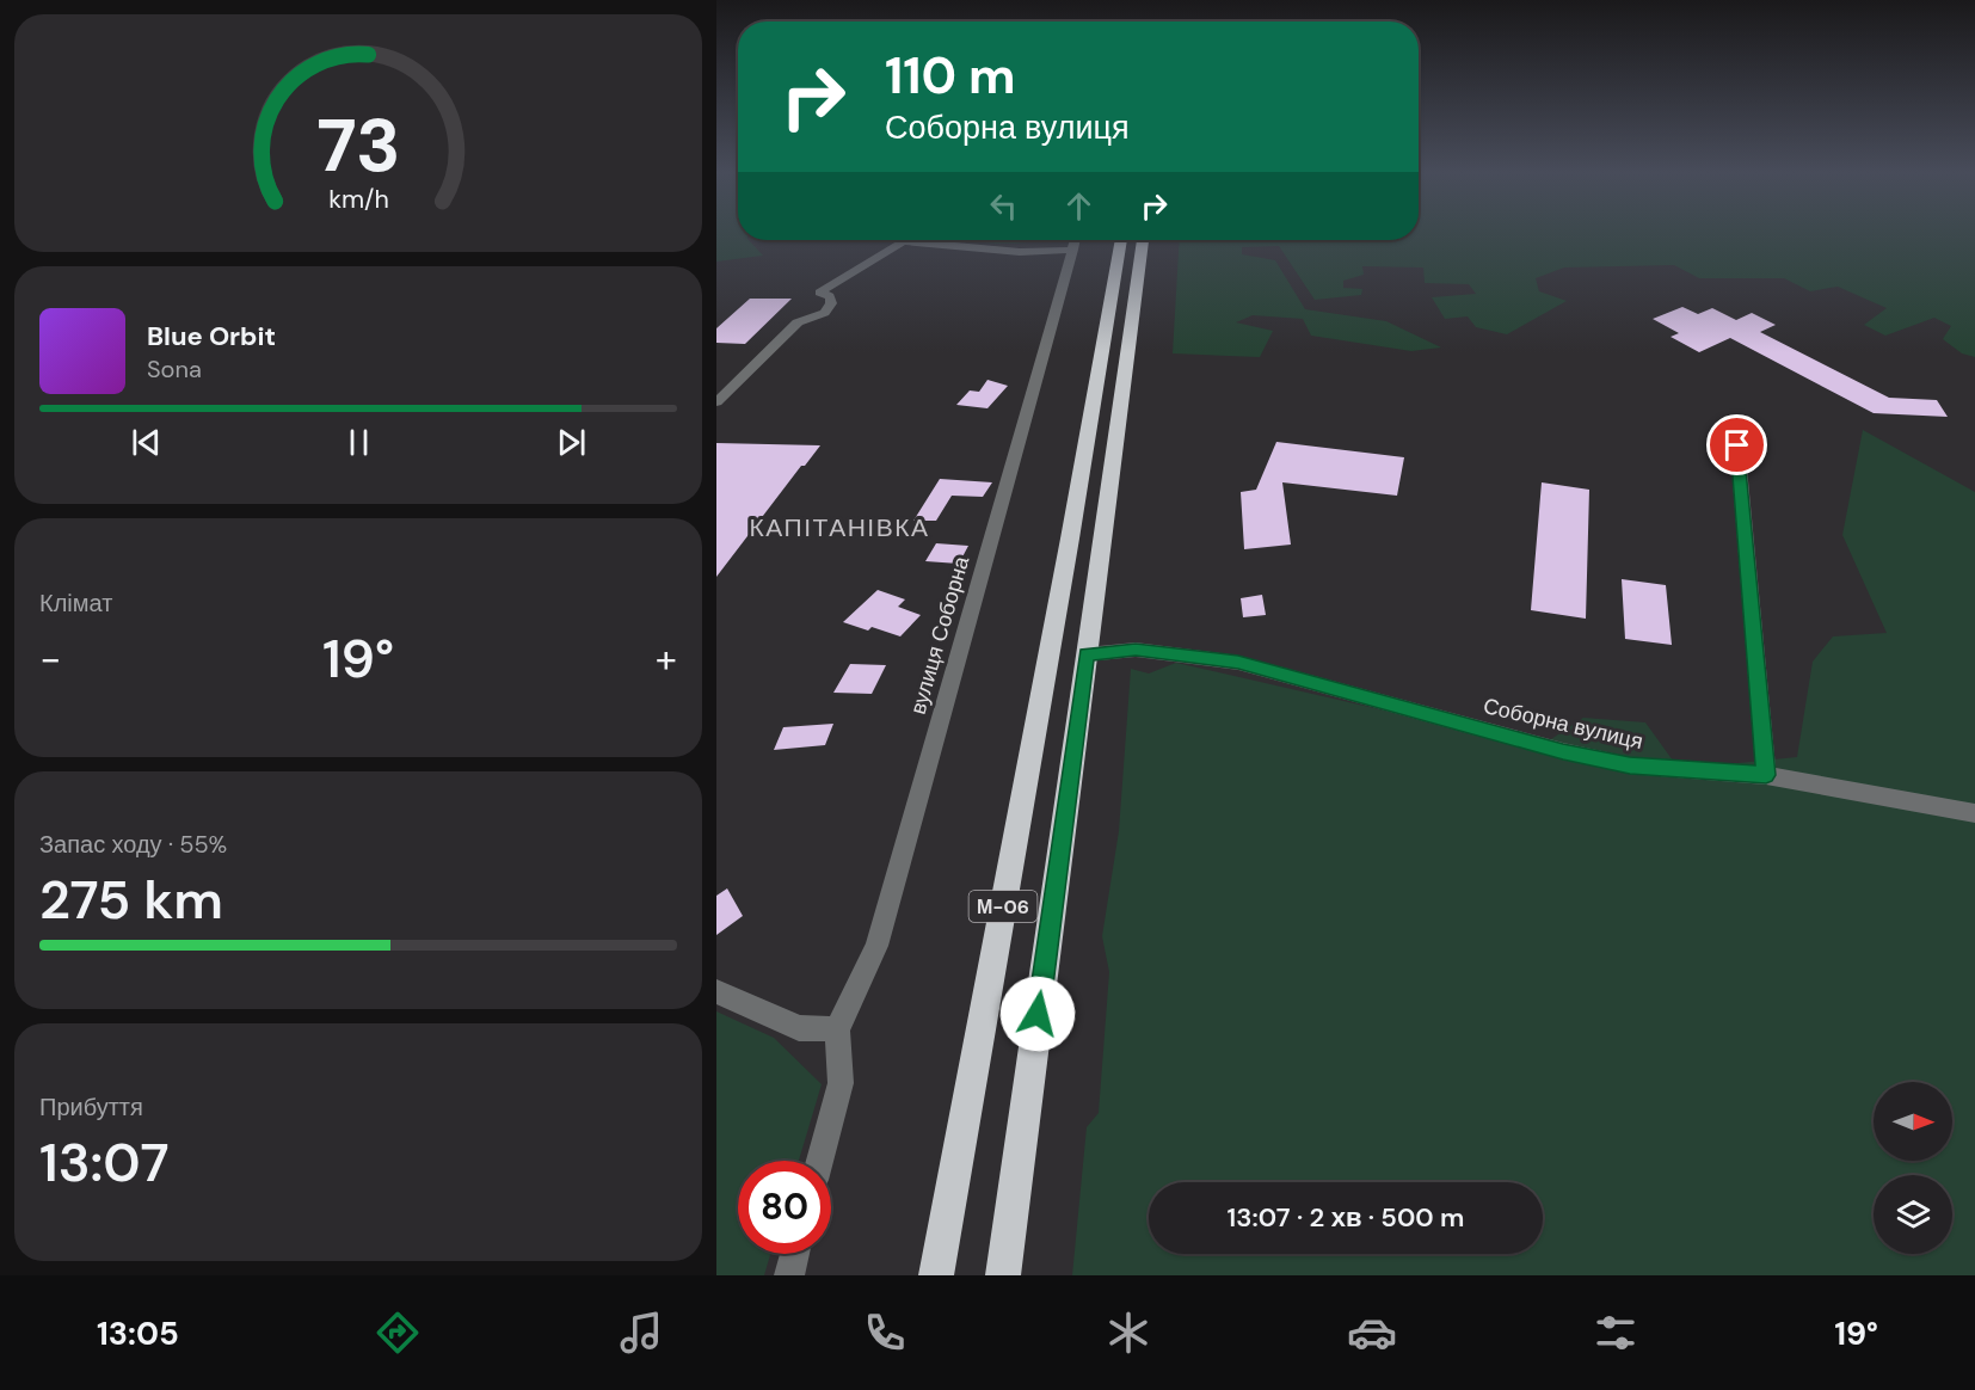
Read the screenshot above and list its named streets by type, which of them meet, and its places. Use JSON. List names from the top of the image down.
{
  "streets": {
    "highway": ["М-06"],
    "street": ["вулиця Соборна", "Соборна вулиця"]
  },
  "crossings": [
    ["Соборна вулиця", "М-06"]
  ],
  "districts": ["КАПІТАНІВКА"],
  "north": "right",
  "page": {
    "turn": ["110 m", "Соборна вулиця"],
    "song": ["Blue Orbit", "Sona"],
    "tile": [
      "Клімат",
      ["Запас ходу · 55%", "275 km"],
      ["Прибуття", "13:07"]
    ],
    "heat": ["−", "19°", "+"],
    "limit": "80",
    "trip": "13:07 · 2 хв · 500 m",
    "tabs": ["13:05", "19°"],
    "gauge": ["73", "km/h"]
  }
}
